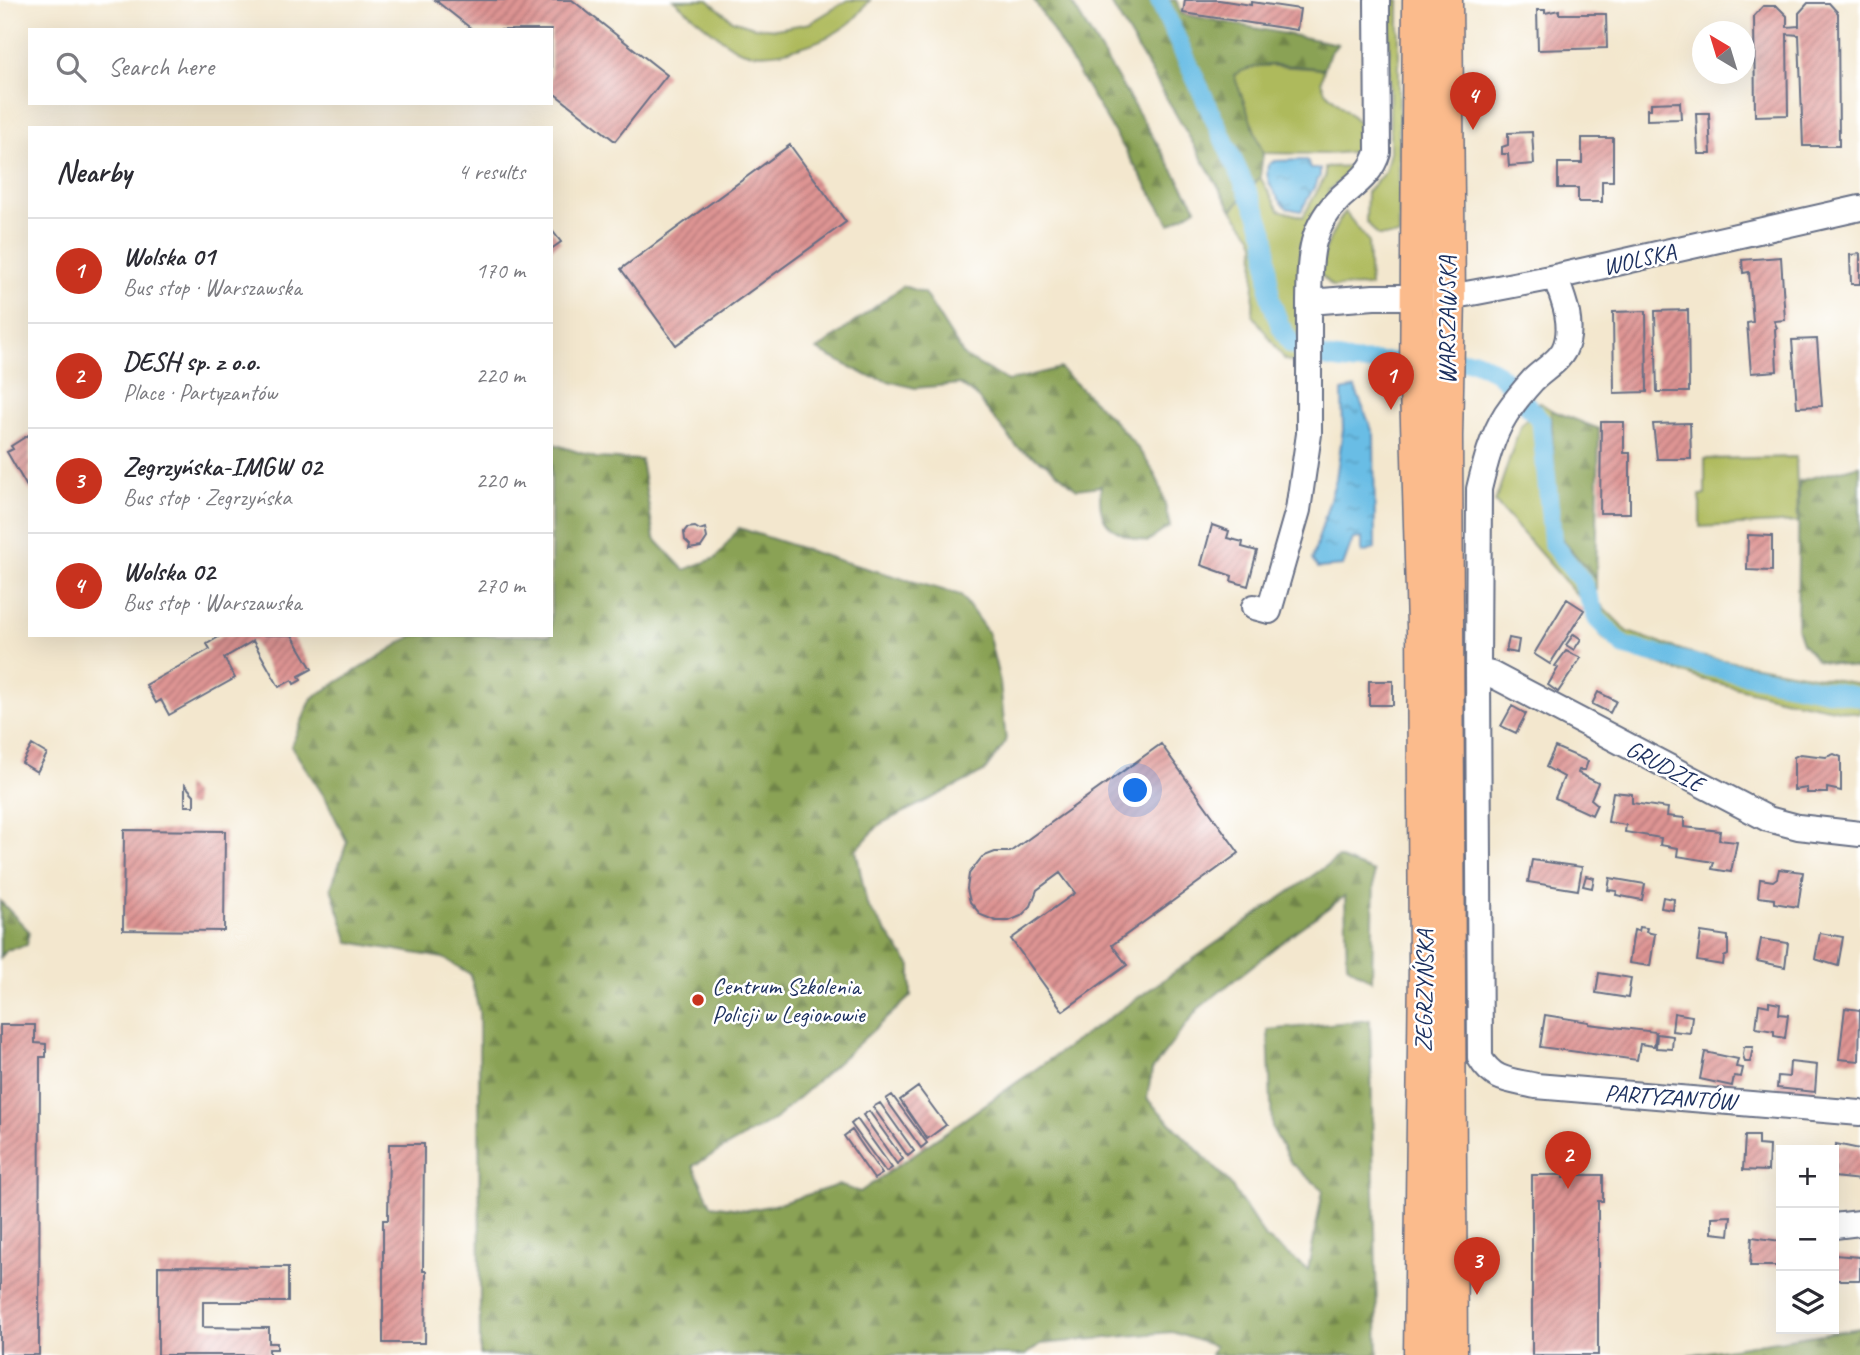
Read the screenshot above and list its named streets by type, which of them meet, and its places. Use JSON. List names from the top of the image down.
{
  "streets": {
    "main road": ["WARSZAWSKA", "ZEGRZYŃSKA"],
    "street": ["WOLSKA", "GRUDZIE", "PARTYZANTÓW"]
  },
  "crossings": [
    ["WOLSKA", "WARSZAWSKA"],
    ["WARSZAWSKA", "ZEGRZYŃSKA"],
    ["GRUDZIE", "PARTYZANTÓW"]
  ],
  "places": ["Centrum Szkolenia Policji w Legionowie"],
  "north": "top left",
  "page": {
    "search": "Search here",
    "pins": [
      "4",
      "1",
      "2",
      "3"
    ],
    "heading": ["Nearby", "4 results"],
    "list": [
      {
        "mark": "1",
        "name": "Wolska 01",
        "note": "Bus stop · Warszawska",
        "value": "170 m"
      },
      {
        "mark": "2",
        "name": "DESH sp. z o.o.",
        "note": "Place · Partyzantów",
        "value": "220 m"
      },
      {
        "mark": "3",
        "name": "Zegrzyńska-IMGW 02",
        "note": "Bus stop · Zegrzyńska",
        "value": "220 m"
      },
      {
        "mark": "4",
        "name": "Wolska 02",
        "note": "Bus stop · Warszawska",
        "value": "270 m"
      }
    ],
    "map_buttons": ["+", "−"]
  }
}
